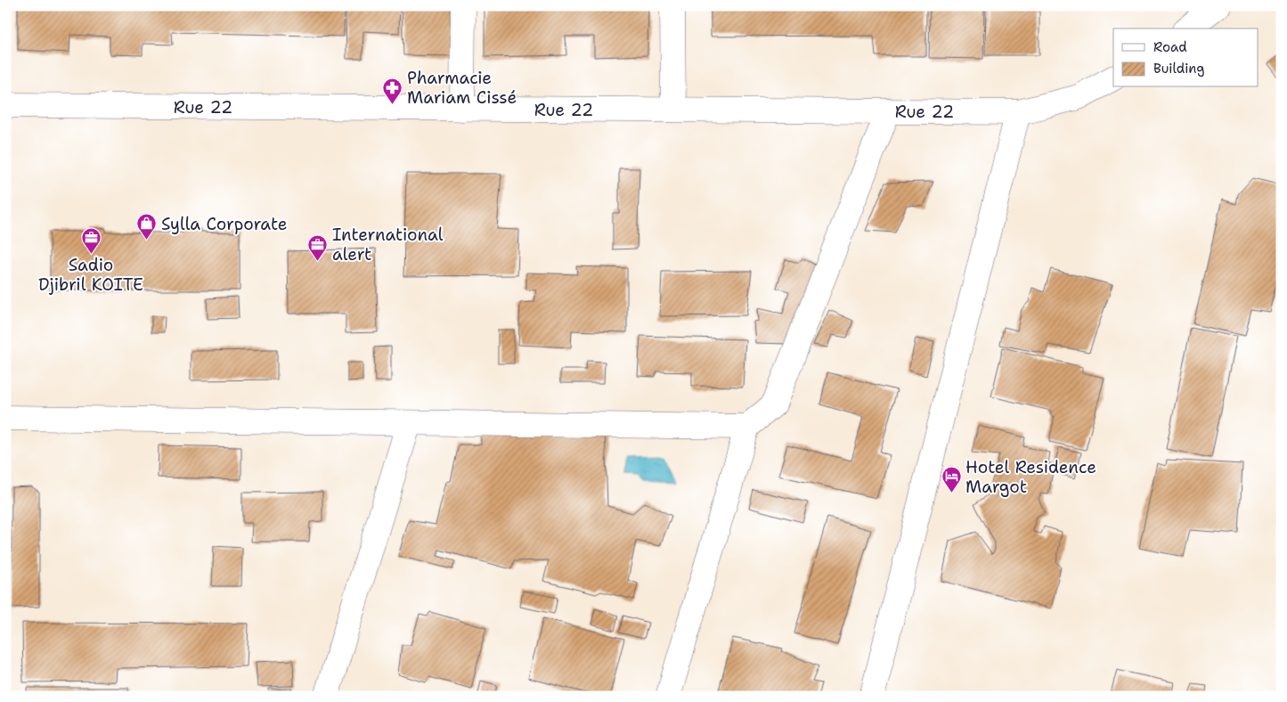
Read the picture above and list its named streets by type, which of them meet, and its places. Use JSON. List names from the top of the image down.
{
  "streets": {
    "street": ["Rue 22"]
  },
  "places": {
    "pharmacy": ["Pharmacie Mariam Cissé"],
    "shop": ["Sylla Corporate"],
    "office": ["Sadio Djibril KOITE", "International alert"],
    "hotel": ["Hotel Residence Margot"]
  },
  "legend": ["Road", "Building"]
}
